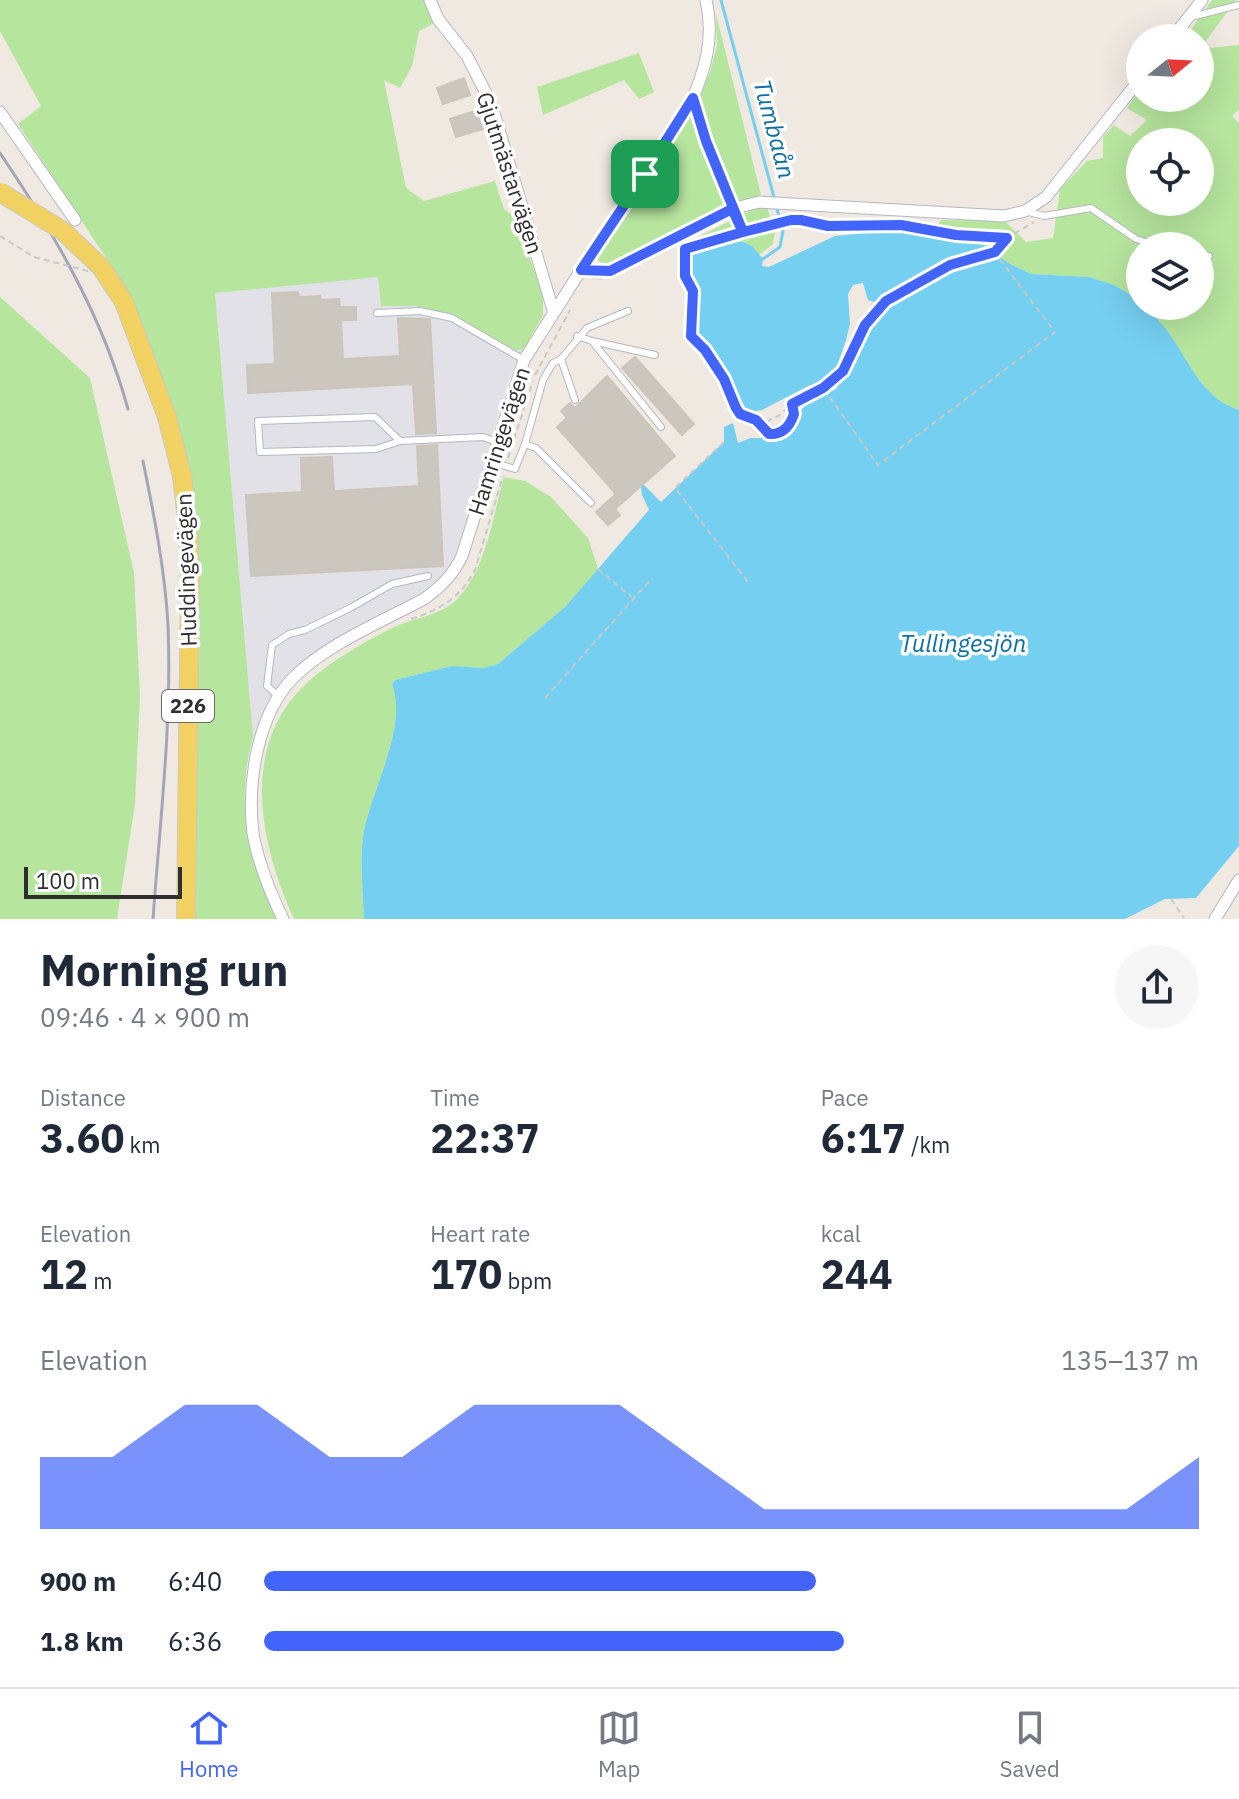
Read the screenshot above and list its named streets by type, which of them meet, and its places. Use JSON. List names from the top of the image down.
{
  "streets": {
    "main road": ["Huddingevägen", "226"],
    "street": ["Gjutmästarvägen", "Hamringevägen"]
  },
  "crossings": [
    ["Gjutmästarvägen", "Hamringevägen"]
  ],
  "water": ["Tumbaån", "Tullingesjön"],
  "scale_bar": "100 m",
  "north": "right",
  "page": {
    "scale": "100 m",
    "heading": ["Morning run", "09:46 · 4 × 900 m"],
    "stats": [
      ["Distance", "3.60 km"],
      ["Time", "22:37"],
      ["Pace", "6:17 /km"],
      ["Elevation", "12 m"],
      ["Heart rate", "170 bpm"],
      ["kcal", "244"]
    ],
    "chart": ["Elevation", "135–137 m"],
    "list": [
      {
        "name": "900 m",
        "note": "6:40"
      },
      {
        "name": "1.8 km",
        "note": "6:36"
      }
    ],
    "tabs": ["Home", "Map", "Saved"]
  }
}
